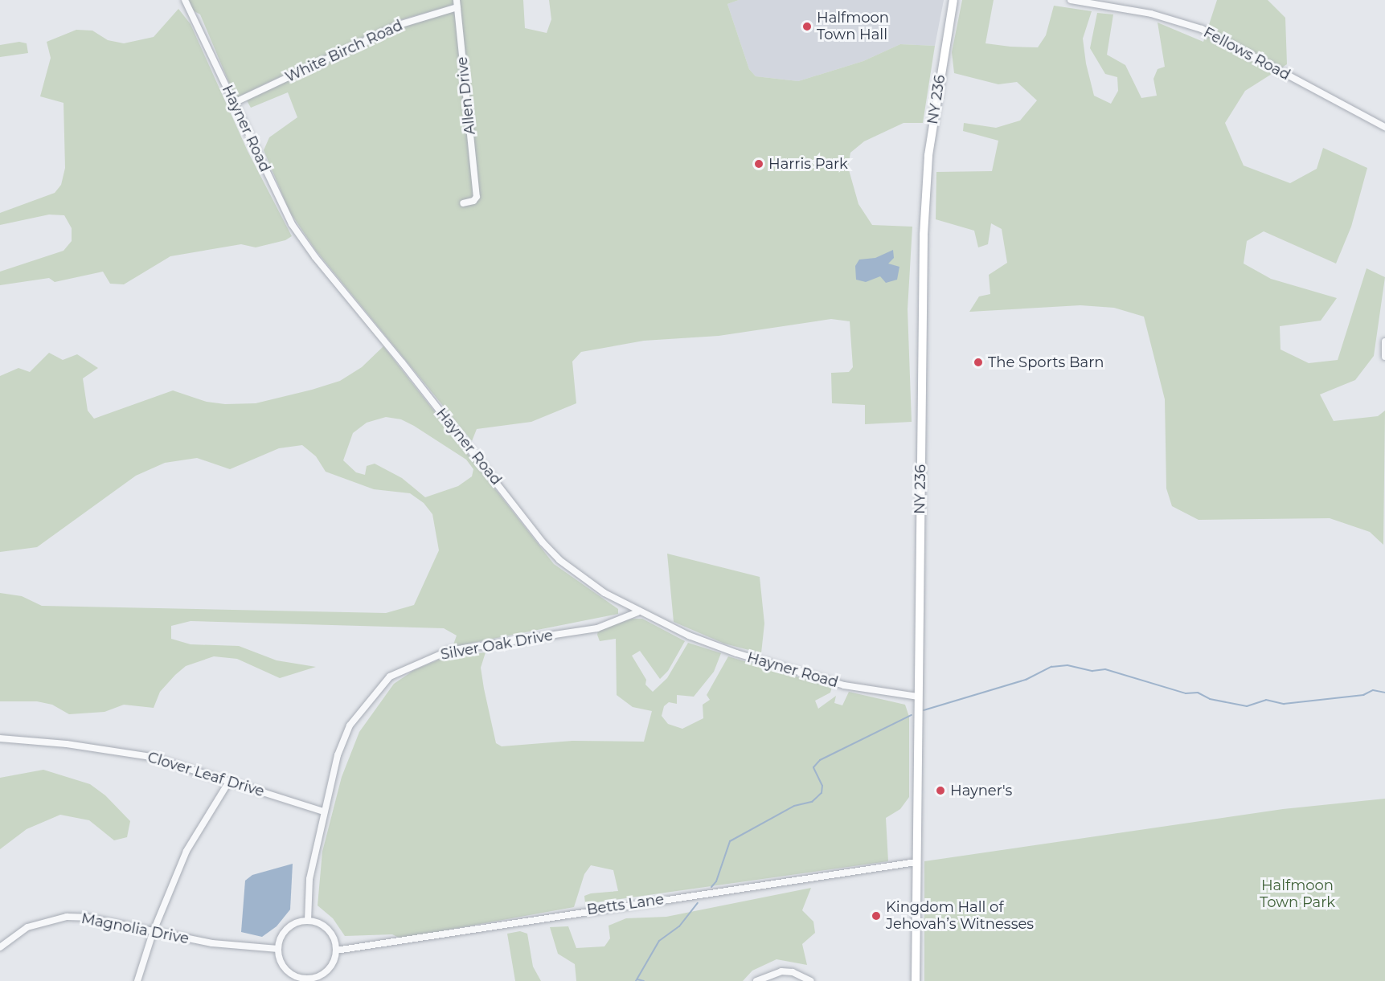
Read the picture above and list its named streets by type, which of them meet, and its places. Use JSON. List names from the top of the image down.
{
  "streets": {
    "main road": ["NY 236"],
    "street": [
      "White Birch Road",
      "Fellows Road",
      "Allen Drive",
      "Hayner Road",
      "Silver Oak Drive",
      "Clover Leaf Drive",
      "Betts Lane",
      "Magnolia Drive"
    ]
  },
  "crossings": [
    ["White Birch Road", "Allen Drive"],
    ["White Birch Road", "Hayner Road"],
    ["NY 236", "Hayner Road"],
    ["NY 236", "Betts Lane"],
    ["Hayner Road", "Silver Oak Drive"],
    ["Silver Oak Drive", "Clover Leaf Drive"],
    ["Silver Oak Drive", "Betts Lane"],
    ["Silver Oak Drive", "Magnolia Drive"],
    ["Betts Lane", "Magnolia Drive"]
  ],
  "parks": ["Halfmoon Town Park"],
  "places": [
    "Halfmoon Town Hall",
    "Harris Park",
    "The Sports Barn",
    "Hayner's",
    "Kingdom Hall of Jehovah’s Witnesses"
  ]
}
